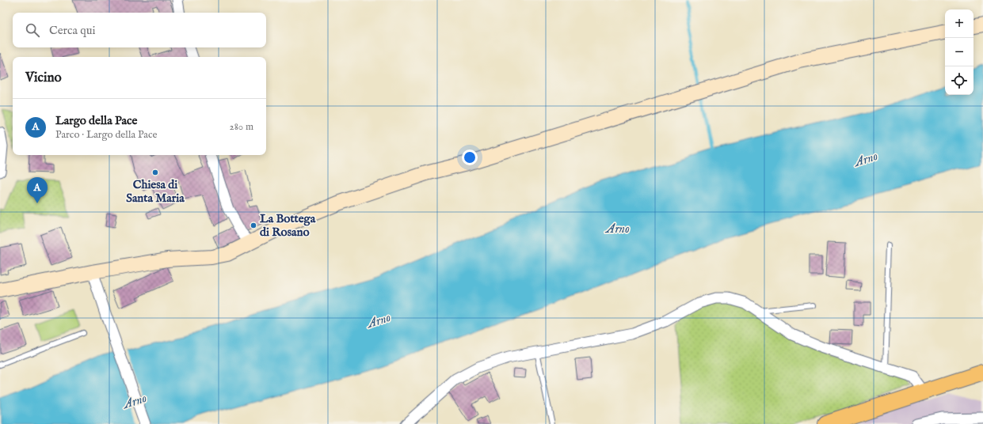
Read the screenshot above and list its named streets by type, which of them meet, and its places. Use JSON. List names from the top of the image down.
{
  "water": ["Arno"],
  "places": ["Chiesa di Santa Maria", "La Bottega di Rosano"],
  "page": {
    "map_buttons": ["+", "−"],
    "search": "Cerca qui",
    "heading": "Vicino",
    "list": [
      {
        "mark": "A",
        "name": "Largo della Pace",
        "note": "Parco · Largo della Pace",
        "value": "280 m"
      }
    ],
    "pins": "A"
  }
}
